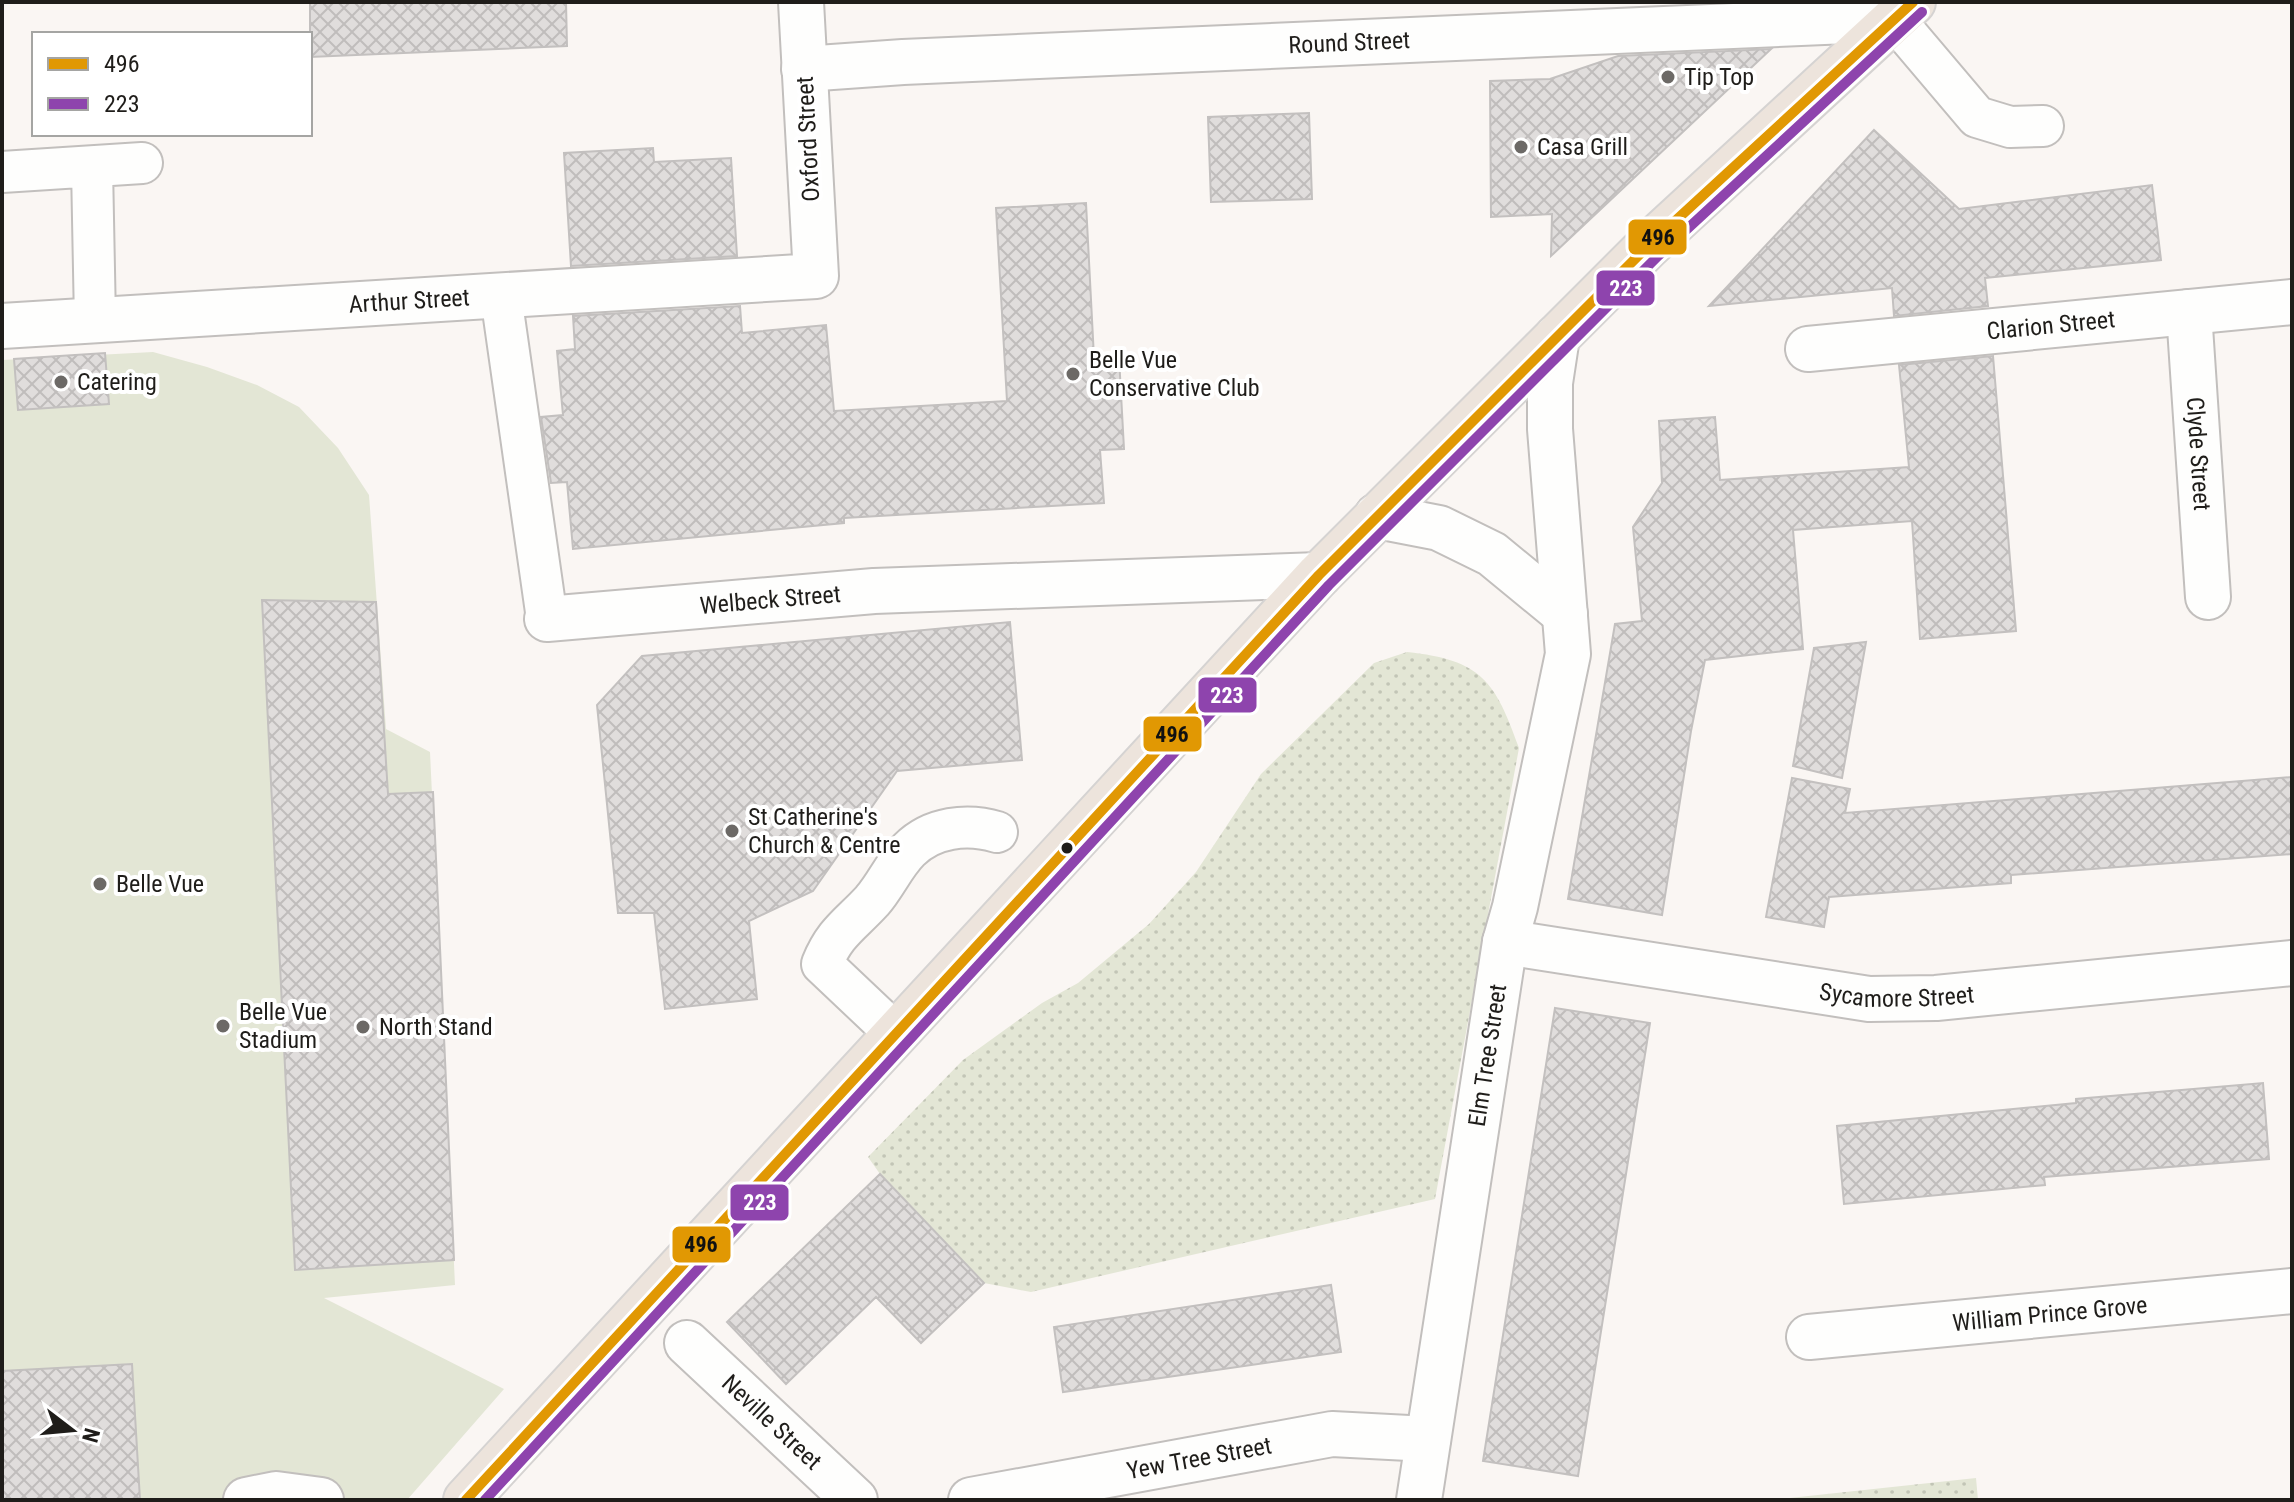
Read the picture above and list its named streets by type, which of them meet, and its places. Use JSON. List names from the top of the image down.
{
  "streets": {
    "street": [
      "Round Street",
      "Oxford Street",
      "Arthur Street",
      "Clarion Street",
      "Clyde Street",
      "Welbeck Street",
      "Sycamore Street",
      "Elm Tree Street",
      "William Prince Grove",
      "Neville Street",
      "Yew Tree Street"
    ]
  },
  "crossings": [
    ["Round Street", "Oxford Street"],
    ["Oxford Street", "Arthur Street"],
    ["Arthur Street", "Welbeck Street"],
    ["Clarion Street", "Clyde Street"],
    ["Sycamore Street", "Elm Tree Street"],
    ["Elm Tree Street", "Yew Tree Street"]
  ],
  "places": [
    "Tip Top",
    "Casa Grill",
    "Belle Vue Conservative Club",
    "Catering",
    "St Catherine's Church & Centre",
    "Belle Vue",
    "Belle Vue Stadium",
    "North Stand"
  ],
  "lines": ["transit line 496", "transit line 223"],
  "legend": ["496", "223"],
  "north": "right"
}
